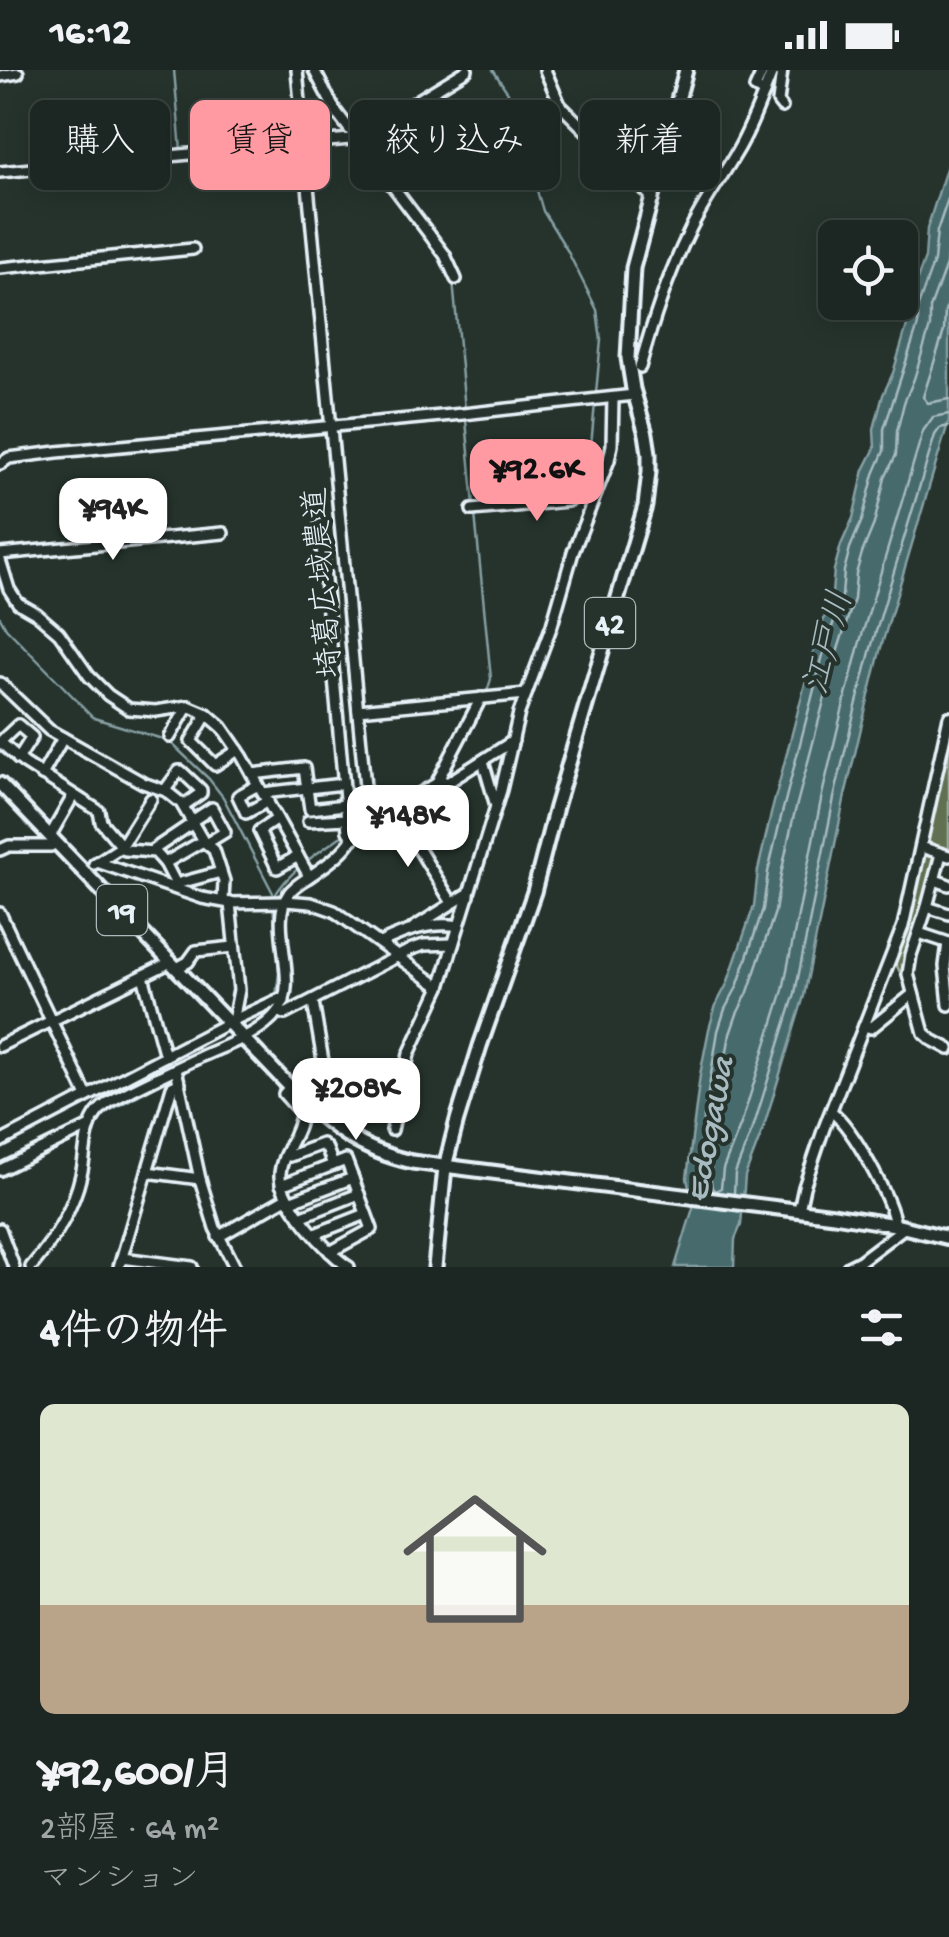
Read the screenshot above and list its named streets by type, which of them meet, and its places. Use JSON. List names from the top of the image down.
{
  "streets": {
    "main road": ["42", "19"],
    "street": ["埼葛広域農道"]
  },
  "crossings": [
    ["42", "19"]
  ],
  "water": ["江戸川", "Edogawa"],
  "page": {
    "status": "16:12",
    "chip": [
      "購入",
      "賃貸",
      "絞り込み",
      "新着"
    ],
    "price": [
      "¥92.6K",
      "¥94K",
      "¥148K",
      "¥208K"
    ],
    "heading": "4件の物件",
    "list": [
      {
        "name": "¥92,600/月",
        "note": "2部屋 · 64 m² · マンション"
      }
    ]
  }
}
